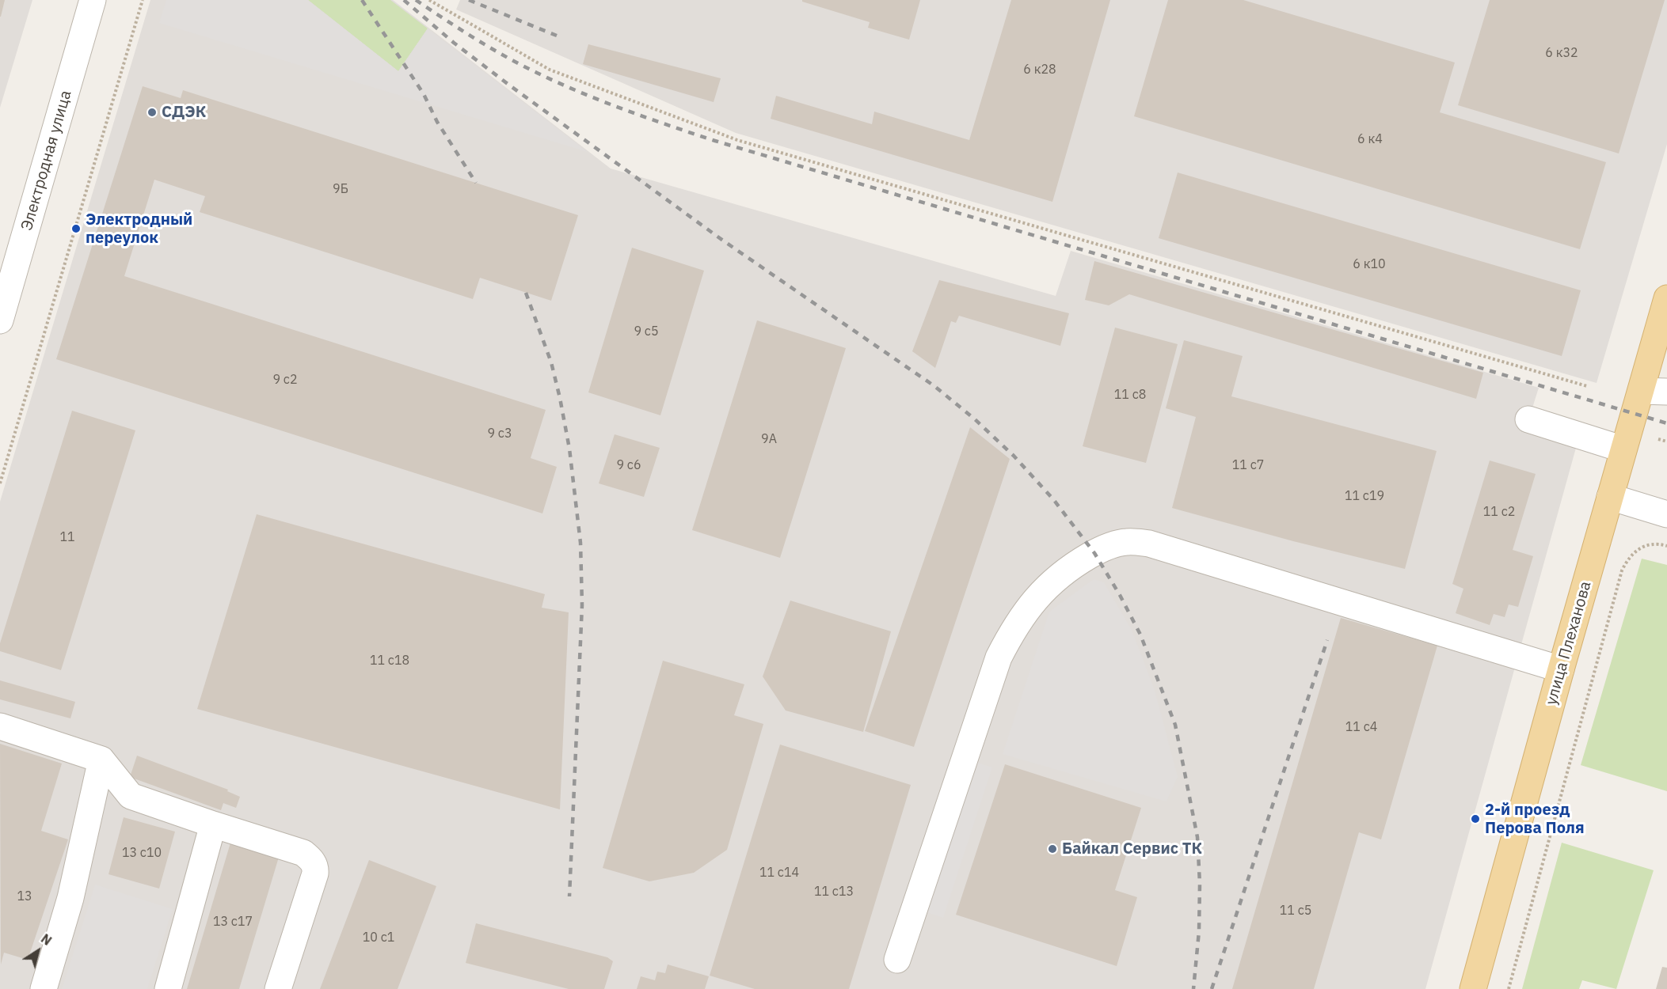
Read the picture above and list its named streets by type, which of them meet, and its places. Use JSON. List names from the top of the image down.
{
  "streets": {
    "main road": ["улица Плеханова"],
    "street": ["Электродная улица"]
  },
  "places": [
    "СДЭК",
    "Электродный переулок",
    "2-й проезд Перова Поля",
    "Байкал Сервис ТК"
  ],
  "house_numbers": [
    "6 к32",
    "6 к28",
    "6 к4",
    "9Б",
    "6 к10",
    "9 с5",
    "9 с2",
    "11 с8",
    "9 с3",
    "9А",
    "9 с6",
    "11 с7",
    "11 с19",
    "11 с2",
    "11",
    "11 с18",
    "11 с4",
    "13 с10",
    "11 с14",
    "11 с13",
    "13",
    "11 с5",
    "13 с17",
    "10 с1"
  ],
  "north": "top right"
}
